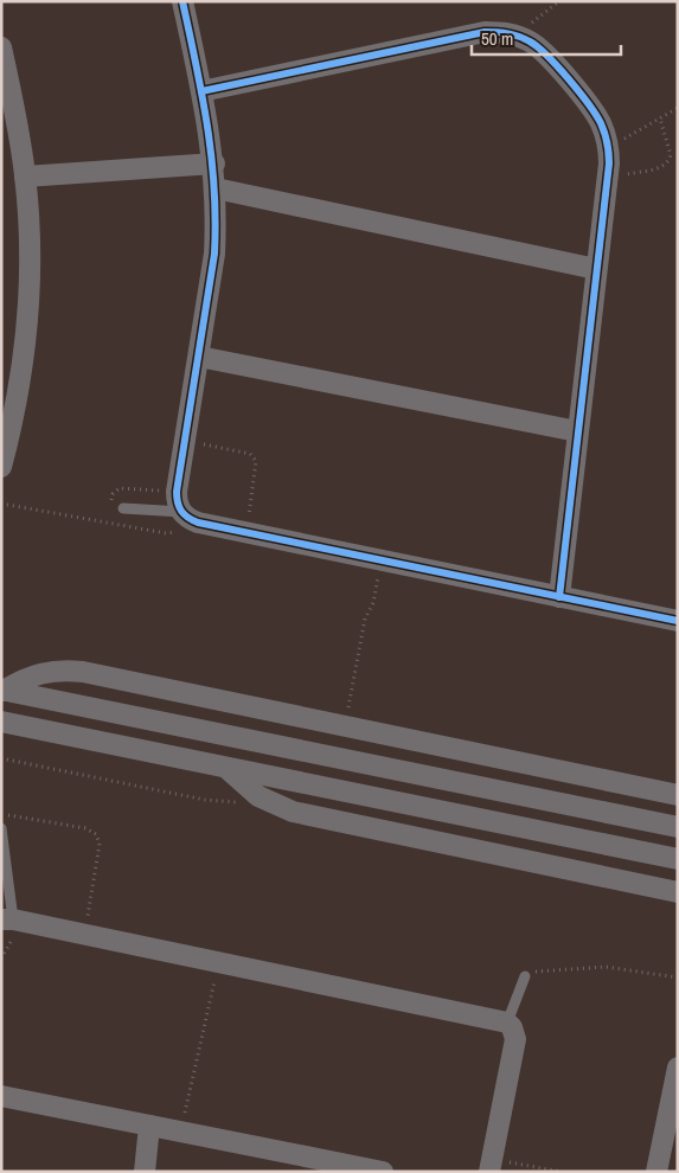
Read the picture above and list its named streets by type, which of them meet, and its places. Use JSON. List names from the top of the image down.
{
  "scale_bar": "50 m"
}
